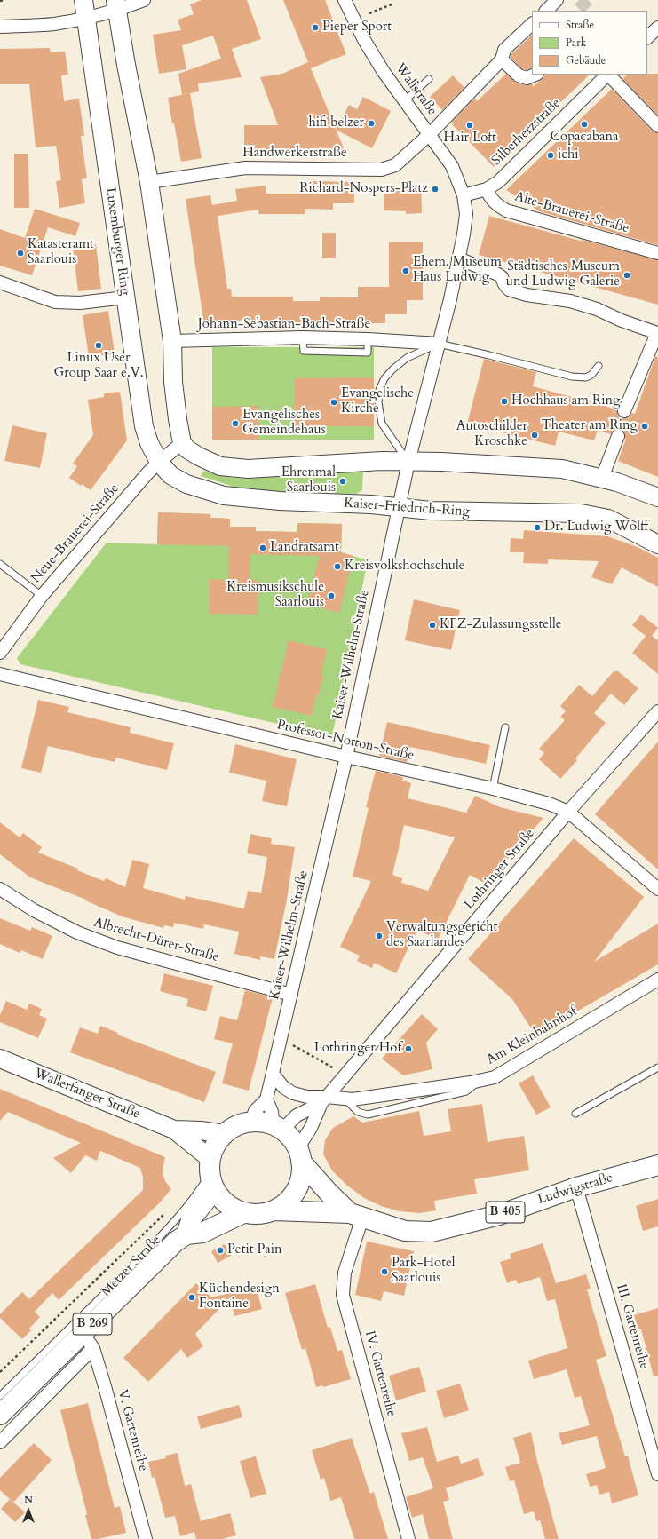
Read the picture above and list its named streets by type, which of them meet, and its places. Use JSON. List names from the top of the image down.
{
  "streets": {
    "main road": [
      "Ludwigstraße",
      "B 405",
      "Metzer Straße",
      "B 269"
    ],
    "street": [
      "Wallstraße",
      "Silberherzstraße",
      "Handwerkerstraße",
      "Alte-Brauerei-Straße",
      "Luxemburger Ring",
      "Johann-Sebastian-Bach-Straße",
      "Kaiser-Friedrich-Ring",
      "Neue-Brauerei-Straße",
      "Kaiser-Wilhelm-Straße",
      "Professor-Notton-Straße",
      "Lothringer Straße",
      "Albrecht-Dürer-Straße",
      "Am Kleinbahnhof",
      "Wallerfanger Straße",
      "III. Gartenreihe",
      "IV. Gartenreihe",
      "V. Gartenreihe"
    ]
  },
  "crossings": [
    ["Wallstraße", "Silberherzstraße"],
    ["Wallstraße", "Handwerkerstraße"],
    ["Wallstraße", "Kaiser-Wilhelm-Straße"],
    ["Silberherzstraße", "Alte-Brauerei-Straße"],
    ["Silberherzstraße", "Kaiser-Wilhelm-Straße"],
    ["Luxemburger Ring", "Kaiser-Friedrich-Ring"],
    ["Luxemburger Ring", "Neue-Brauerei-Straße"],
    ["Johann-Sebastian-Bach-Straße", "Kaiser-Wilhelm-Straße"],
    ["Kaiser-Friedrich-Ring", "Neue-Brauerei-Straße"],
    ["Kaiser-Friedrich-Ring", "Kaiser-Wilhelm-Straße"],
    ["Kaiser-Wilhelm-Straße", "Professor-Notton-Straße"],
    ["Kaiser-Wilhelm-Straße", "Albrecht-Dürer-Straße"],
    ["Professor-Notton-Straße", "Lothringer Straße"],
    ["Lothringer Straße", "Am Kleinbahnhof"],
    ["Lothringer Straße", "Wallerfanger Straße"],
    ["Lothringer Straße", "Ludwigstraße"],
    ["Lothringer Straße", "Metzer Straße"],
    ["Wallerfanger Straße", "Ludwigstraße"],
    ["Wallerfanger Straße", "Metzer Straße"],
    ["Ludwigstraße", "Metzer Straße"],
    ["Ludwigstraße", "III. Gartenreihe"],
    ["Ludwigstraße", "IV. Gartenreihe"],
    ["Metzer Straße", "V. Gartenreihe"]
  ],
  "places": [
    "Pieper Sport",
    "hifi belzer",
    "Copacabana",
    "Hair Loft",
    "ichi",
    "Richard-Nospers-Platz",
    "Katasteramt Saarlouis",
    "Ehem. Museum Haus Ludwig",
    "Städtisches Museum und Ludwig Galerie",
    "Linux User Group Saar e.V.",
    "Hochhaus am Ring",
    "Evangelische Kirche",
    "Evangelisches Gemeindehaus",
    "Theater am Ring",
    "Autoschilder Kroschke",
    "Ehrenmal Saarlouis",
    "Dr. Ludwig Wolff",
    "Landratsamt",
    "Kreisvolkshochschule",
    "Kreismusikschule Saarlouis",
    "KFZ-Zulassungsstelle",
    "Verwaltungsgericht des Saarlandes",
    "Lothringer Hof",
    "Petit Pain",
    "Park-Hotel Saarlouis",
    "Küchendesign Fontaine"
  ],
  "legend": ["Straße", "Park", "Gebäude"],
  "north": "top"
}
